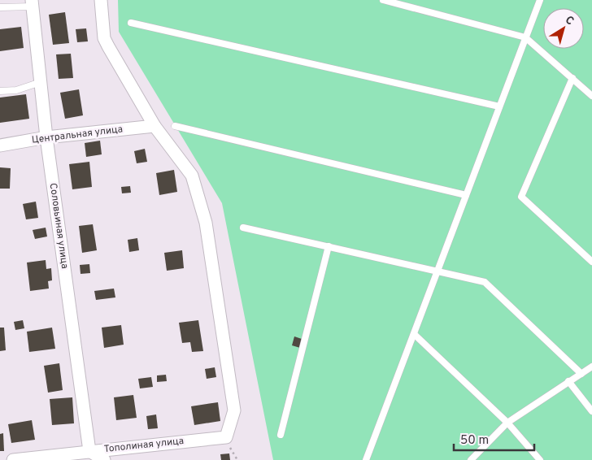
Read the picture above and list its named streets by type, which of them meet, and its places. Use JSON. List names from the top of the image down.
{
  "streets": {
    "street": ["Центральная улица", "Соловьиная улица", "Тополиная улица"]
  },
  "crossings": [
    ["Центральная улица", "Соловьиная улица"],
    ["Соловьиная улица", "Тополиная улица"]
  ],
  "scale_bar": "50 m",
  "north": "top right"
}
